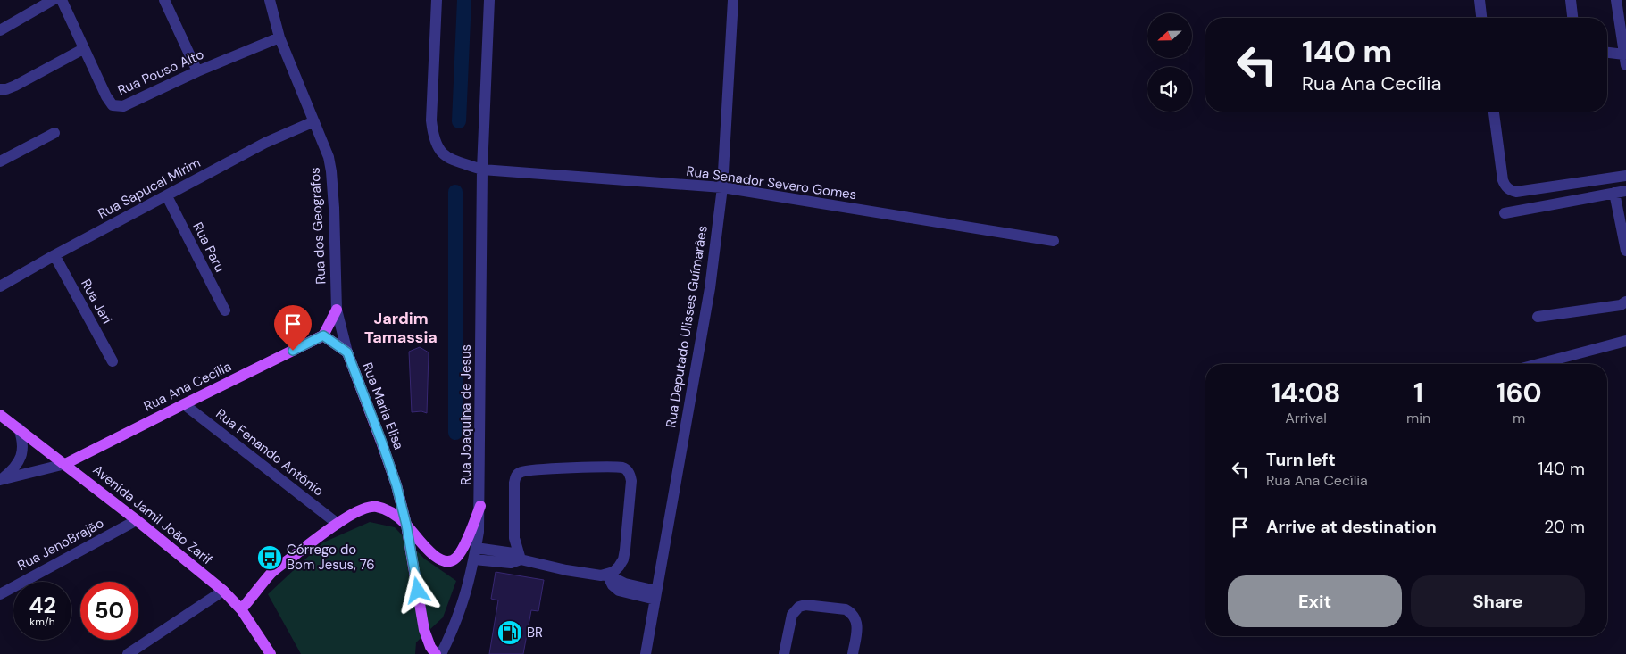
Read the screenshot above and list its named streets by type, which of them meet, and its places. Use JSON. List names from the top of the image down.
{
  "streets": {
    "main road": ["Rua Ana Cecília", "Rua Maria Elisa", "Avenida Jamil João Zarif"],
    "street": [
      "Rua Pouso Alto",
      "Rua Senador Severo Gomes",
      "Rua Sapucaí MIrim",
      "Rua dos Geografos",
      "Rua Paru",
      "Rua Jari",
      "Rua Deputado Ulisses Guímarâes",
      "Rua Joaquina de Jesus",
      "Rua Fenando Antônio",
      "Rua JenoBrajão"
    ]
  },
  "crossings": [
    ["Rua Pouso Alto", "Rua dos Geografos"],
    ["Rua Senador Severo Gomes", "Rua Deputado Ulisses Guímarâes"],
    ["Rua Senador Severo Gomes", "Rua Joaquina de Jesus"],
    ["Rua Sapucaí MIrim", "Rua dos Geografos"],
    ["Rua Sapucaí MIrim", "Rua Paru"],
    ["Rua Sapucaí MIrim", "Rua Jari"],
    ["Rua dos Geografos", "Rua Maria Elisa"],
    ["Rua Ana Cecília", "Rua Maria Elisa"],
    ["Rua Ana Cecília", "Rua Fenando Antônio"],
    ["Rua Ana Cecília", "Avenida Jamil João Zarif"],
    ["Avenida Jamil João Zarif", "Rua JenoBrajão"]
  ],
  "districts": ["Jardim Tamassia"],
  "places": {
    "bus stop": ["Córrego do Bom Jesus, 76"],
    "fuel station": ["BR"]
  },
  "north": "left",
  "page": {
    "turn": ["140 m", "Rua Ana Cecília"],
    "eta": [
      "14:08",
      "Arrival",
      "1",
      "min",
      "160",
      "m"
    ],
    "list": [
      {
        "name": "Turn left",
        "note": "Rua Ana Cecília",
        "value": "140 m"
      },
      {
        "name": "Arrive at destination",
        "value": "20 m"
      }
    ],
    "buttons": ["Exit", "Share"],
    "speed": "42 km/h",
    "limit": "50"
  }
}
